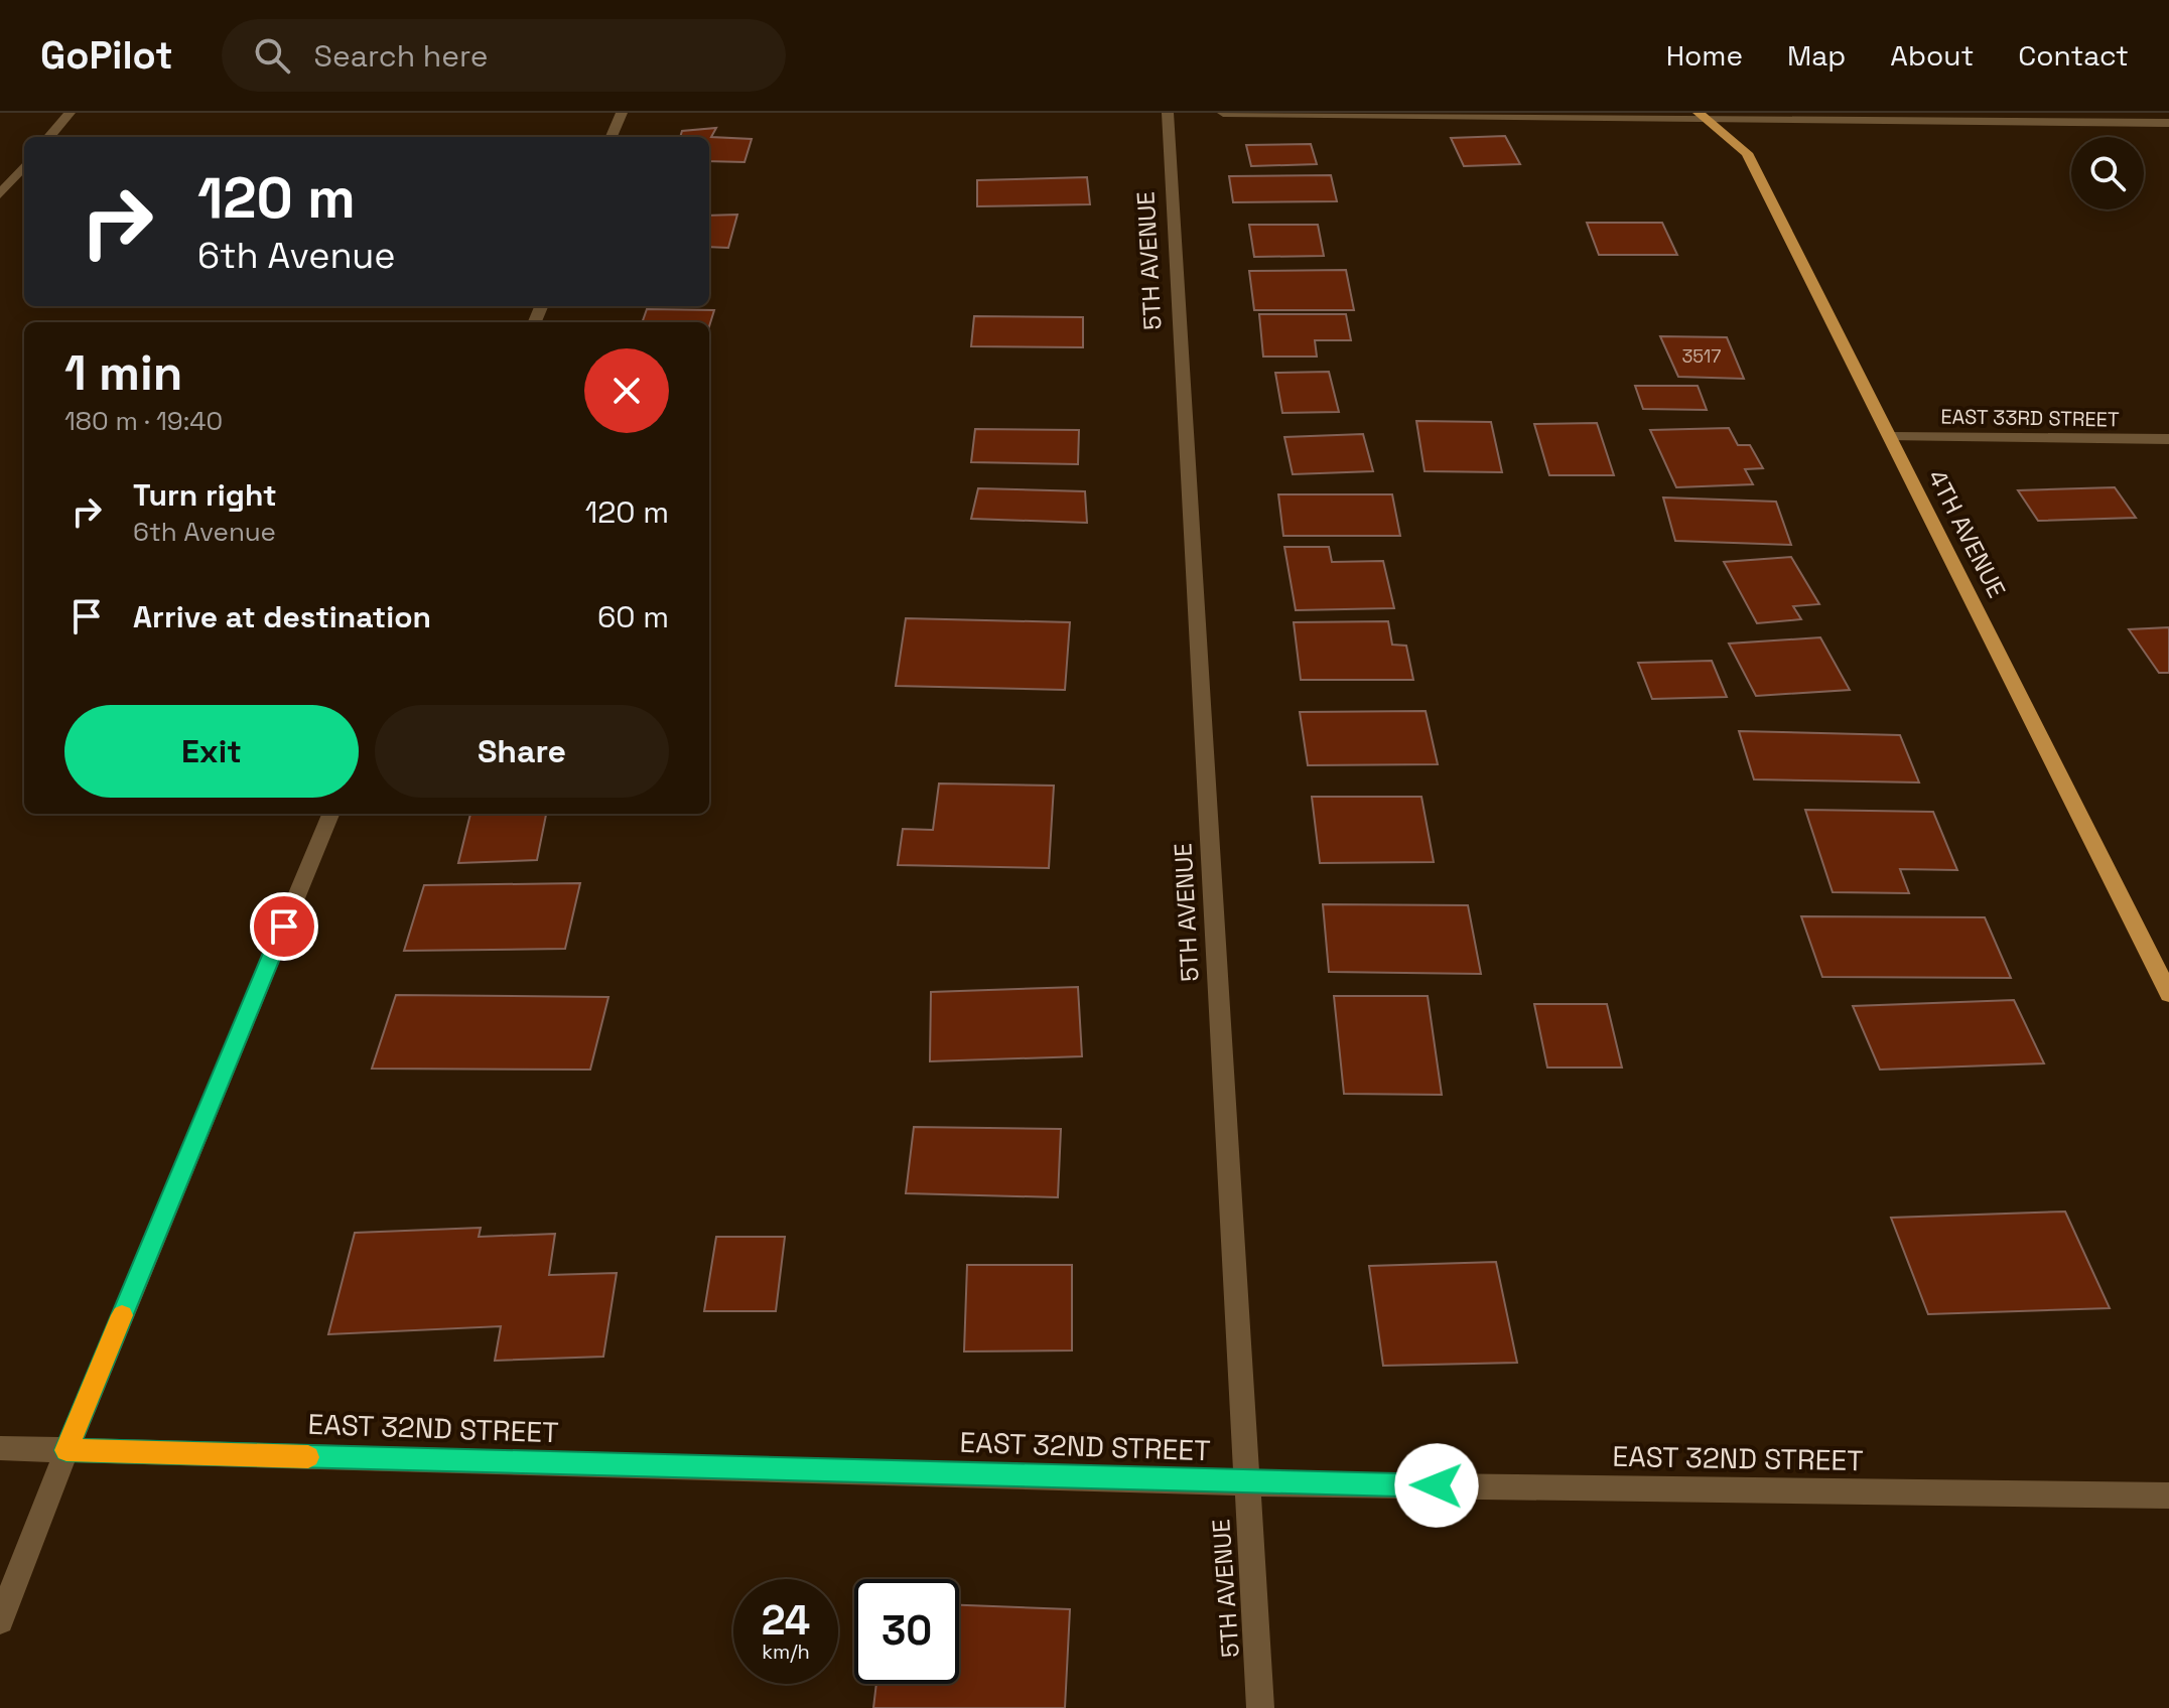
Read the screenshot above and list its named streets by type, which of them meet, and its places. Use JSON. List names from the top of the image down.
{
  "streets": {
    "main road": ["4TH AVENUE"],
    "street": ["5TH AVENUE", "EAST 33RD STREET", "EAST 32ND STREET"]
  },
  "crossings": [
    ["5TH AVENUE", "EAST 32ND STREET"],
    ["EAST 33RD STREET", "4TH AVENUE"]
  ],
  "house_numbers": ["3517"],
  "page": {
    "header": "GoPilot",
    "search": "Search here",
    "nav": [
      "Home",
      "Map",
      "About",
      "Contact"
    ],
    "turn": ["120 m", "6th Avenue"],
    "heading": ["1 min", "180 m · 19:40"],
    "list": [
      {
        "name": "Turn right",
        "note": "6th Avenue",
        "value": "120 m"
      },
      {
        "name": "Arrive at destination",
        "value": "60 m"
      }
    ],
    "buttons": ["Exit", "Share"],
    "speed": "24 km/h",
    "limit": "30"
  }
}
